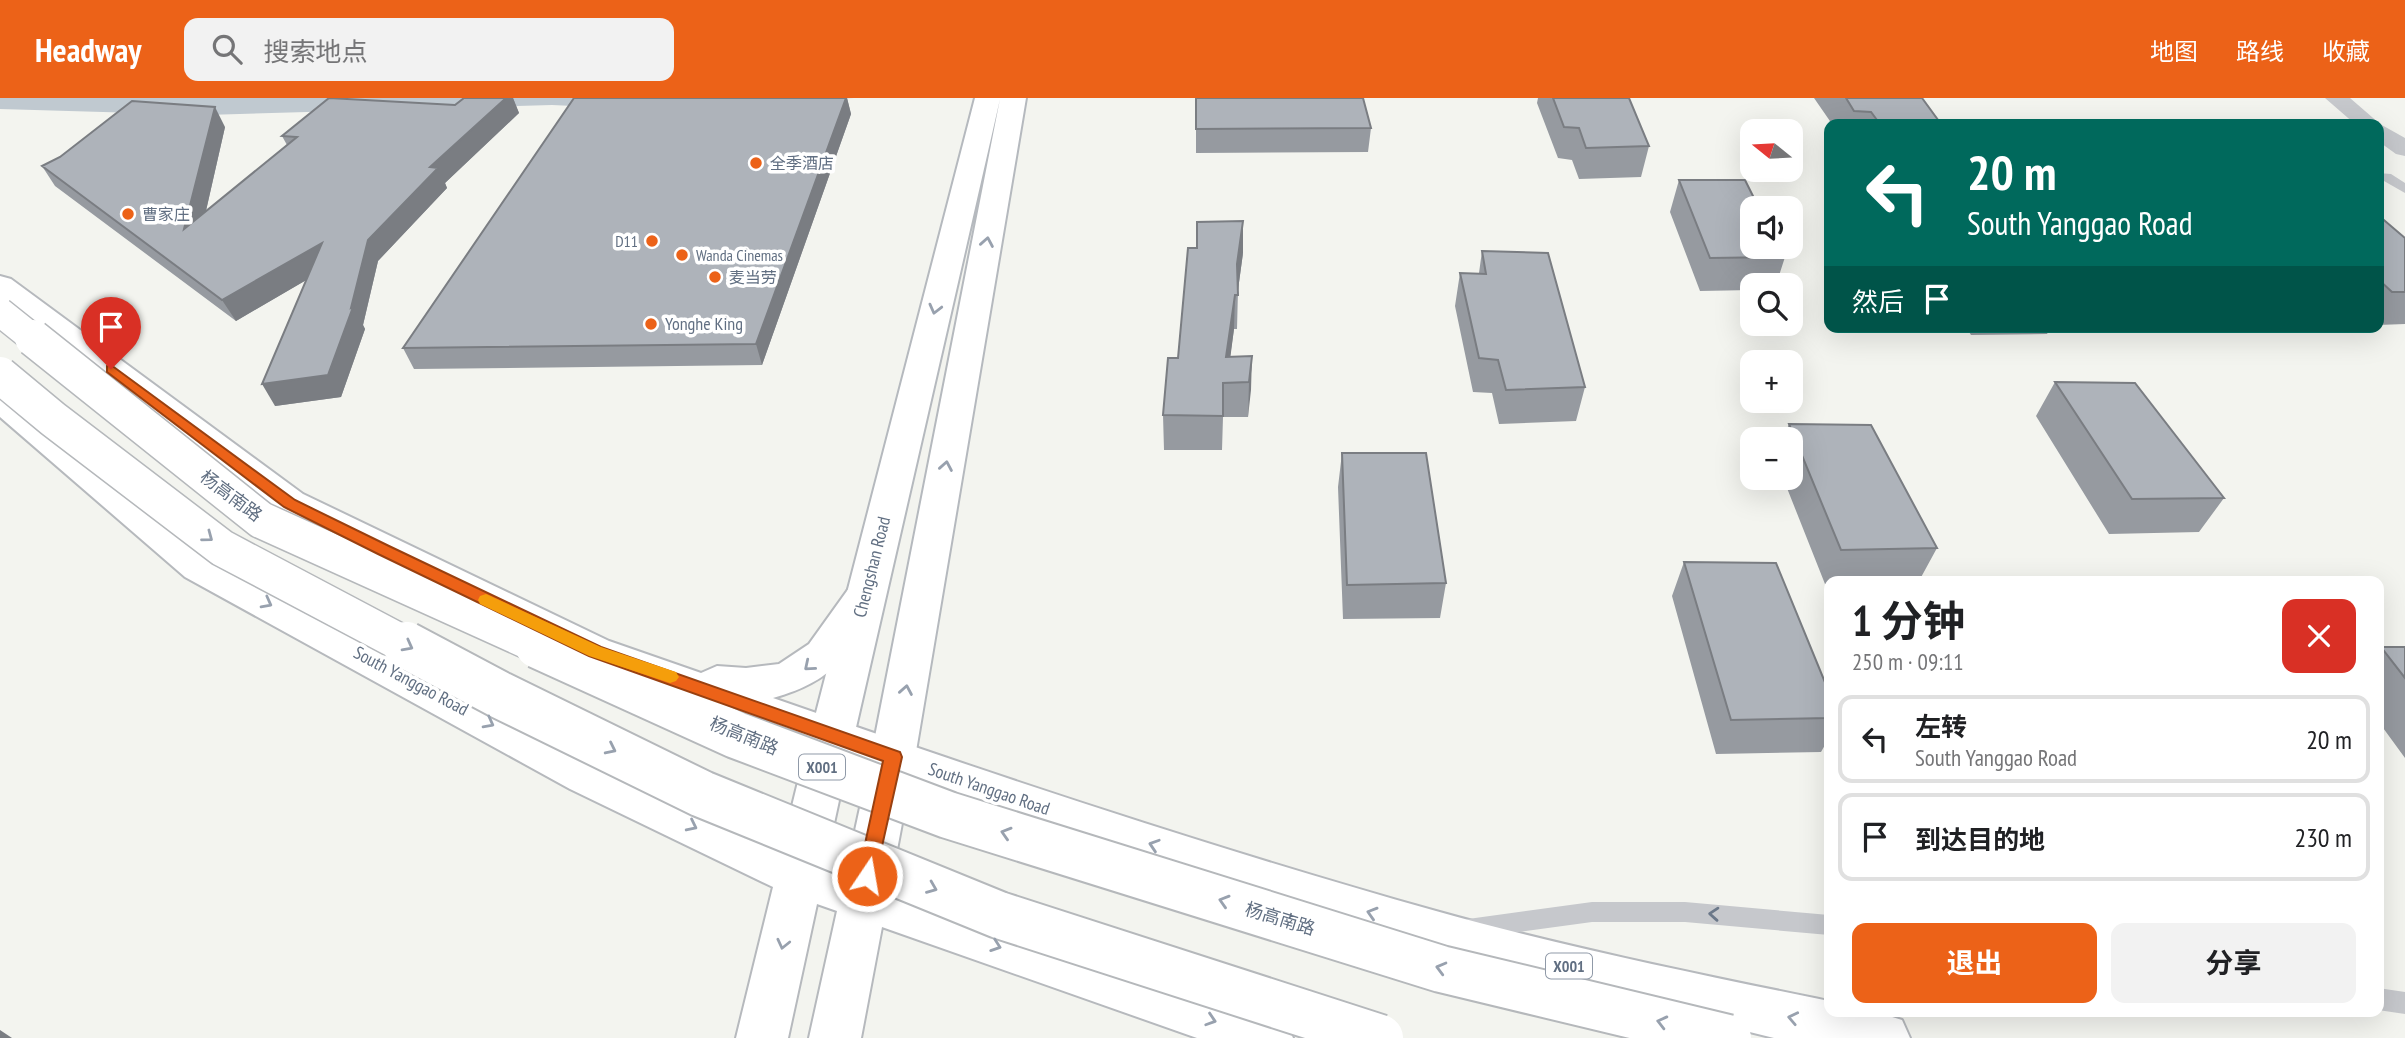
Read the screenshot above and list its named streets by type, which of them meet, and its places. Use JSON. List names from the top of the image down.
{
  "streets": {
    "main road": [
      "杨高南路",
      "Chengshan Road",
      "South Yanggao Road",
      "X001"
    ]
  },
  "crossings": [
    ["Chengshan Road", "South Yanggao Road"]
  ],
  "places": [
    "全季酒店",
    "曹家庄",
    "D11",
    "Wanda Cinemas",
    "麦当劳",
    "Yonghe King"
  ],
  "north": "left",
  "page": {
    "header": "Headway",
    "search": "搜索地点",
    "nav": ["地图", "路线", "收藏"],
    "map_buttons": ["+", "−"],
    "turn": ["20 m", "South Yanggao Road"],
    "then": "然后",
    "heading": ["1 分钟", "250 m · 09:11"],
    "list": [
      {
        "name": "左转",
        "note": "South Yanggao Road",
        "value": "20 m"
      },
      {
        "name": "到达目的地",
        "value": "230 m"
      }
    ],
    "buttons": ["退出", "分享"]
  }
}
